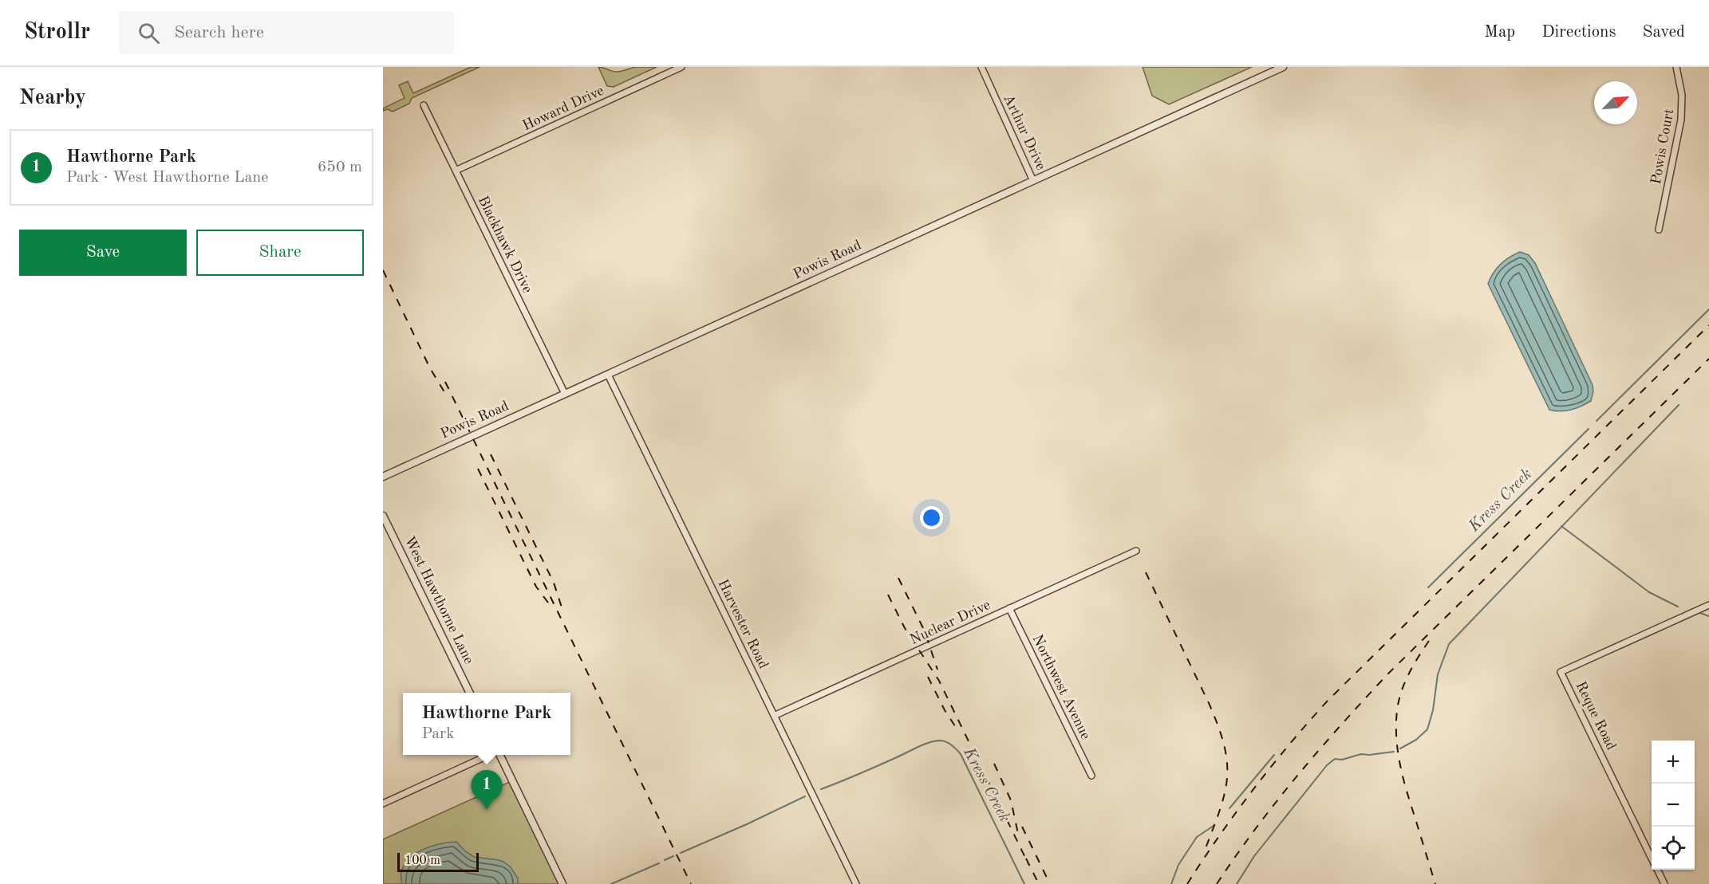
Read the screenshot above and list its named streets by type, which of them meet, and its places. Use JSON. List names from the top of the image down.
{
  "streets": {
    "street": [
      "Howard Drive",
      "Arthur Drive",
      "Powis Court",
      "Blackhawk Drive",
      "Powis Road",
      "West Hawthorne Lane",
      "Nuclear Drive",
      "Harvester Road",
      "Northwest Avenue",
      "Reque Road"
    ]
  },
  "crossings": [
    ["Howard Drive", "Blackhawk Drive"],
    ["Arthur Drive", "Powis Road"],
    ["Blackhawk Drive", "Powis Road"],
    ["Powis Road", "Harvester Road"],
    ["Nuclear Drive", "Harvester Road"],
    ["Nuclear Drive", "Northwest Avenue"]
  ],
  "water": ["Kress Creek"],
  "scale_bar": "100 m",
  "north": "top right",
  "page": {
    "header": "Strollr",
    "search": "Search here",
    "nav": ["Map", "Directions", "Saved"],
    "heading": "Nearby",
    "list": [
      {
        "mark": "1",
        "name": "Hawthorne Park",
        "note": "Park · West Hawthorne Lane",
        "value": "650 m"
      }
    ],
    "buttons": ["Save", "Share"],
    "popup": ["Hawthorne Park", "Park"],
    "map_buttons": ["+", "−"],
    "pins": "1",
    "scale": "100 m"
  }
}
